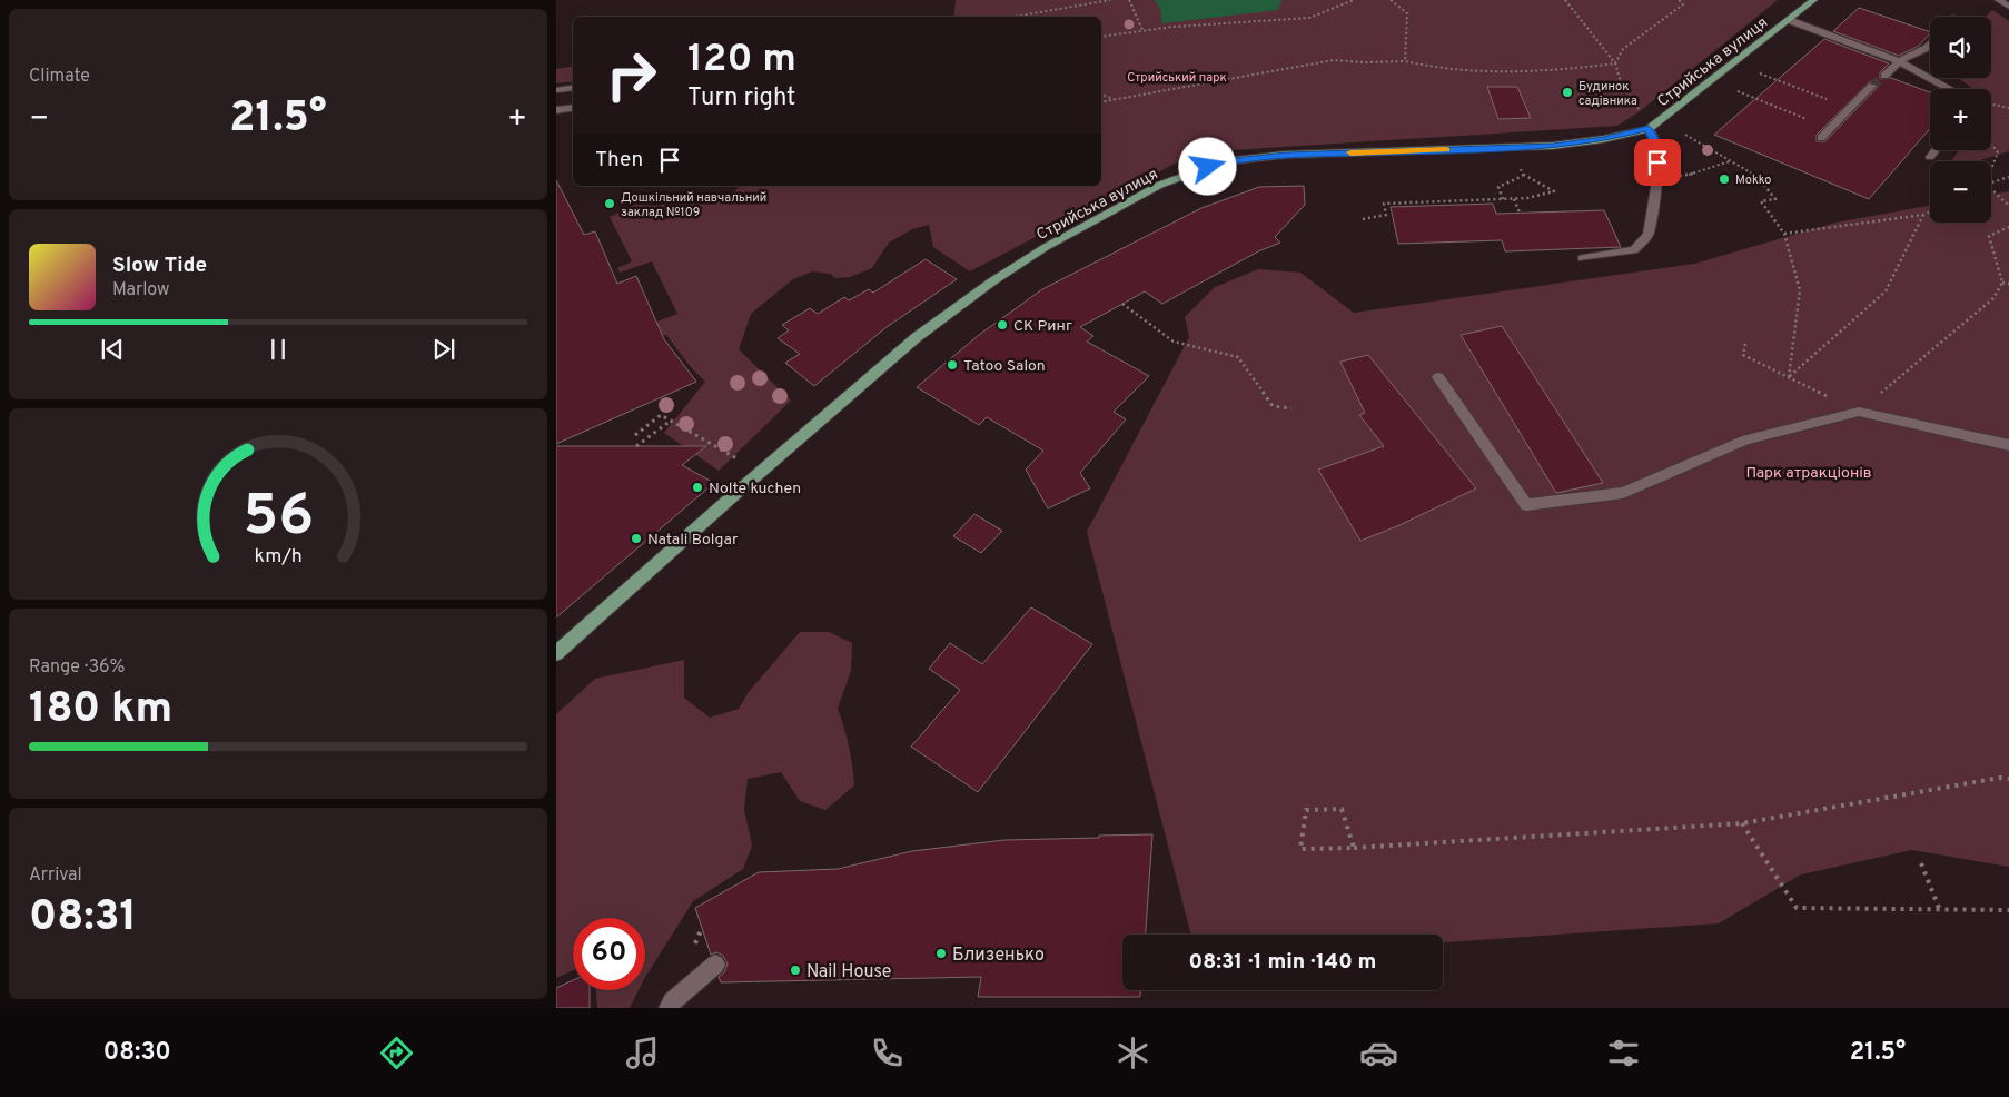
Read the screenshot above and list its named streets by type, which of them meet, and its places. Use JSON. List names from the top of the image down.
{
  "streets": {
    "main road": ["Стрийська вулиця"]
  },
  "parks": ["Стрийський парк", "Парк атракціонів"],
  "places": [
    "Будинок садівника",
    "Mokko",
    "Дошкільний навчальний заклад №109",
    "СК Ринг",
    "Tatoo Salon",
    "Nolte kuchen",
    "Natali Bolgar",
    "Близенько",
    "Nail House"
  ],
  "page": {
    "tile": [
      "Climate",
      ["Range · 36%", "180 km"],
      ["Arrival", "08:31"]
    ],
    "map_buttons": ["+", "−"],
    "turn": ["120 m", "Turn right"],
    "heat": ["−", "21.5°", "+"],
    "then": "Then",
    "song": ["Slow Tide", "Marlow"],
    "limit": "60",
    "trip": "08:31 · 1 min · 140 m",
    "tabs": ["08:30", "21.5°"],
    "gauge": ["56", "km/h"]
  }
}
